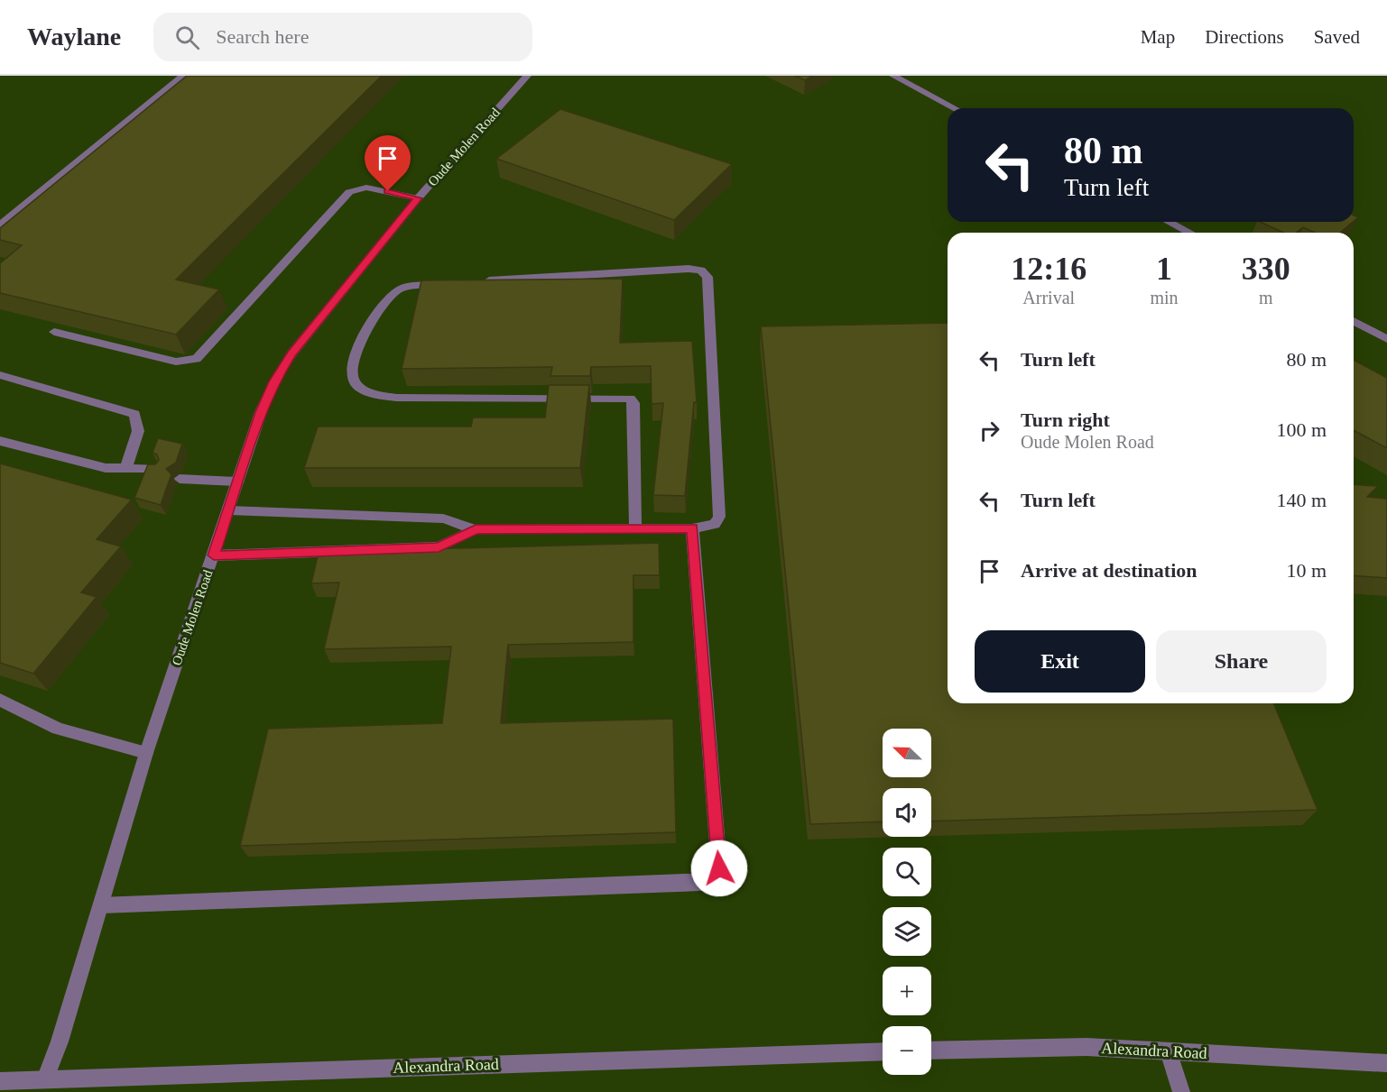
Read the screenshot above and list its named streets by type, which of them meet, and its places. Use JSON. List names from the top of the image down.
{
  "streets": {
    "street": ["Oude Molen Road", "Alexandra Road"]
  },
  "crossings": [
    ["Oude Molen Road", "Alexandra Road"]
  ],
  "north": "top left",
  "page": {
    "header": "Waylane",
    "search": "Search here",
    "nav": ["Map", "Directions", "Saved"],
    "turn": ["80 m", "Turn left"],
    "eta": [
      "12:16",
      "Arrival",
      "1",
      "min",
      "330",
      "m"
    ],
    "list": [
      {
        "name": "Turn left",
        "value": "80 m"
      },
      {
        "name": "Turn right",
        "note": "Oude Molen Road",
        "value": "100 m"
      },
      {
        "name": "Turn left",
        "value": "140 m"
      },
      {
        "name": "Arrive at destination",
        "value": "10 m"
      }
    ],
    "buttons": ["Exit", "Share"],
    "map_buttons": ["+", "−"]
  }
}
